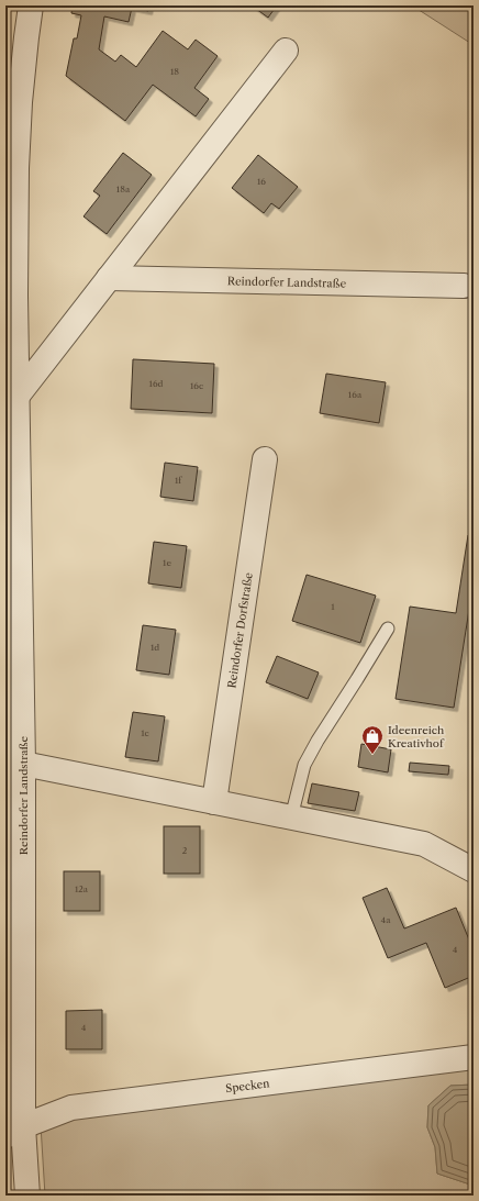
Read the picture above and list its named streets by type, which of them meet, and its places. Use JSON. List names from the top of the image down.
{
  "streets": {
    "street": ["Reindorfer Landstraße", "Reindorfer Dorfstraße", "Specken"]
  },
  "crossings": [
    ["Reindorfer Landstraße", "Specken"]
  ],
  "places": {
    "shop": ["Ideenreich Kreativhof"]
  },
  "house_numbers": [
    "18",
    "16",
    "18a",
    "16d",
    "16c",
    "16a",
    "1f",
    "1e",
    "1",
    "1d",
    "1c",
    "2",
    "12a",
    "4a",
    "4",
    "4"
  ]
}
